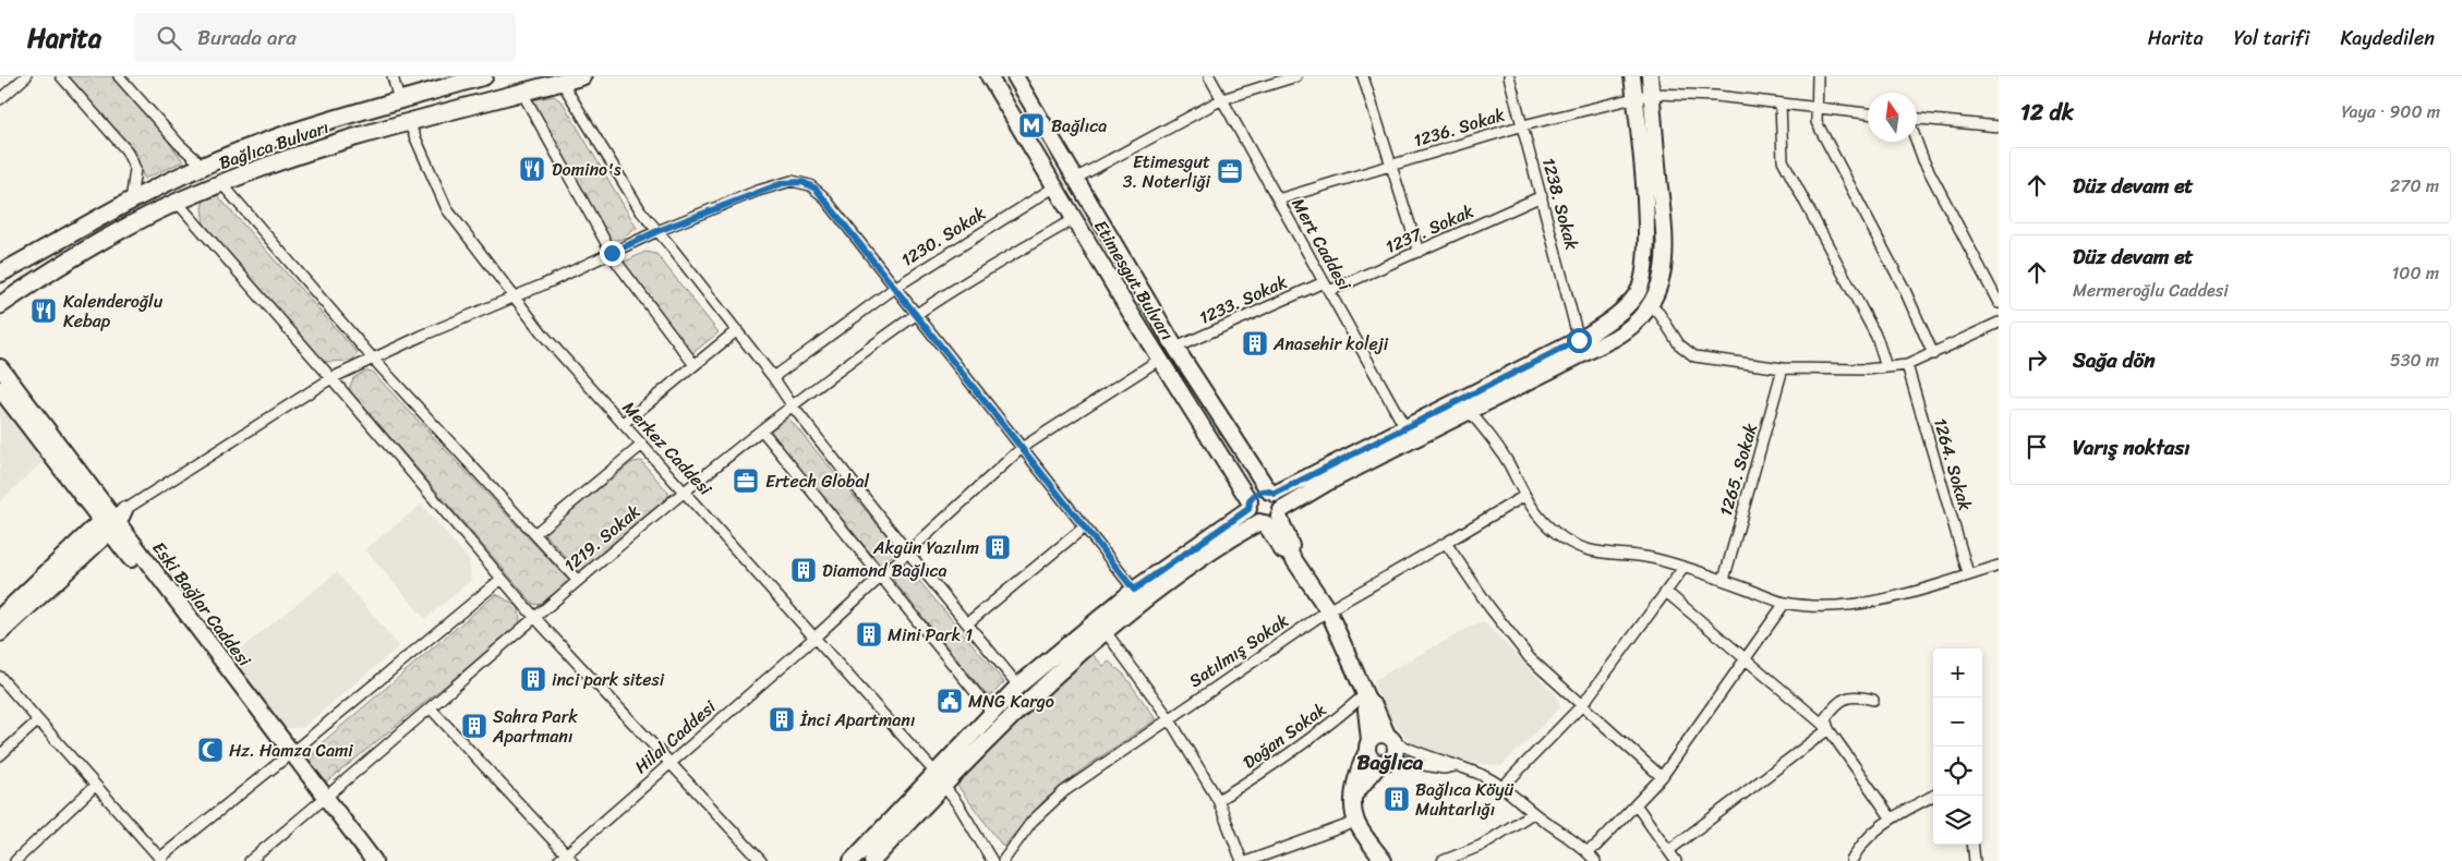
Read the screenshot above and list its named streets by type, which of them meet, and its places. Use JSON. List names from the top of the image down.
{
  "streets": {
    "main road": ["Bağlıca Bulvarı", "Etimesgut Bulvarı", "Eski Bağlar Caddesi"],
    "street": [
      "1236. Sokak",
      "1238. Sokak",
      "1237. Sokak",
      "1230. Sokak",
      "Mert Caddesi",
      "1233. Sokak",
      "Merkez Caddesi",
      "1264. Sokak",
      "1265. Sokak",
      "1219. Sokak",
      "Satılmış Sokak",
      "Doğan Sokak",
      "Hilal Caddesi"
    ]
  },
  "crossings": [
    ["1236. Sokak", "1238. Sokak"],
    ["1236. Sokak", "Mert Caddesi"],
    ["Bağlıca Bulvarı", "Merkez Caddesi"],
    ["1238. Sokak", "1237. Sokak"],
    ["1237. Sokak", "Mert Caddesi"],
    ["1237. Sokak", "1233. Sokak"],
    ["1230. Sokak", "Etimesgut Bulvarı"],
    ["Mert Caddesi", "1233. Sokak"],
    ["Etimesgut Bulvarı", "1233. Sokak"],
    ["Etimesgut Bulvarı", "1219. Sokak"],
    ["Etimesgut Bulvarı", "Hilal Caddesi"],
    ["Merkez Caddesi", "1219. Sokak"],
    ["Merkez Caddesi", "Hilal Caddesi"],
    ["1219. Sokak", "Eski Bağlar Caddesi"]
  ],
  "districts": ["Bağlıca"],
  "places": {
    "metro station": ["Bağlıca"],
    "restaurant": ["Domino's", "Kalenderoğlu Kebap"],
    "office": ["Etimesgut 3. Noterliği", "Ertech Global"],
    "building": [
      "Anasehir koleji",
      "Akgün Yazılım",
      "Diamond Bağlıca",
      "Mini Park 1",
      "inci park sitesi",
      "İnci Apartmanı",
      "Sahra Park Apartmanı",
      "Bağlıca Köyü Muhtarlığı"
    ],
    "public building": ["MNG Kargo"],
    "mosque": ["Hz. Hamza Cami"]
  },
  "north": "top",
  "page": {
    "header": "Harita",
    "search": "Burada ara",
    "nav": ["Harita", "Yol tarifi", "Kaydedilen"],
    "heading": ["12 dk", "Yaya · 900 m"],
    "list": [
      ["Düz devam et", "270 m"],
      ["Düz devam et", "Mermeroğlu Caddesi", "100 m"],
      ["Sağa dön", "530 m"],
      "Varış noktası"
    ],
    "map_buttons": ["+", "−"]
  }
}
